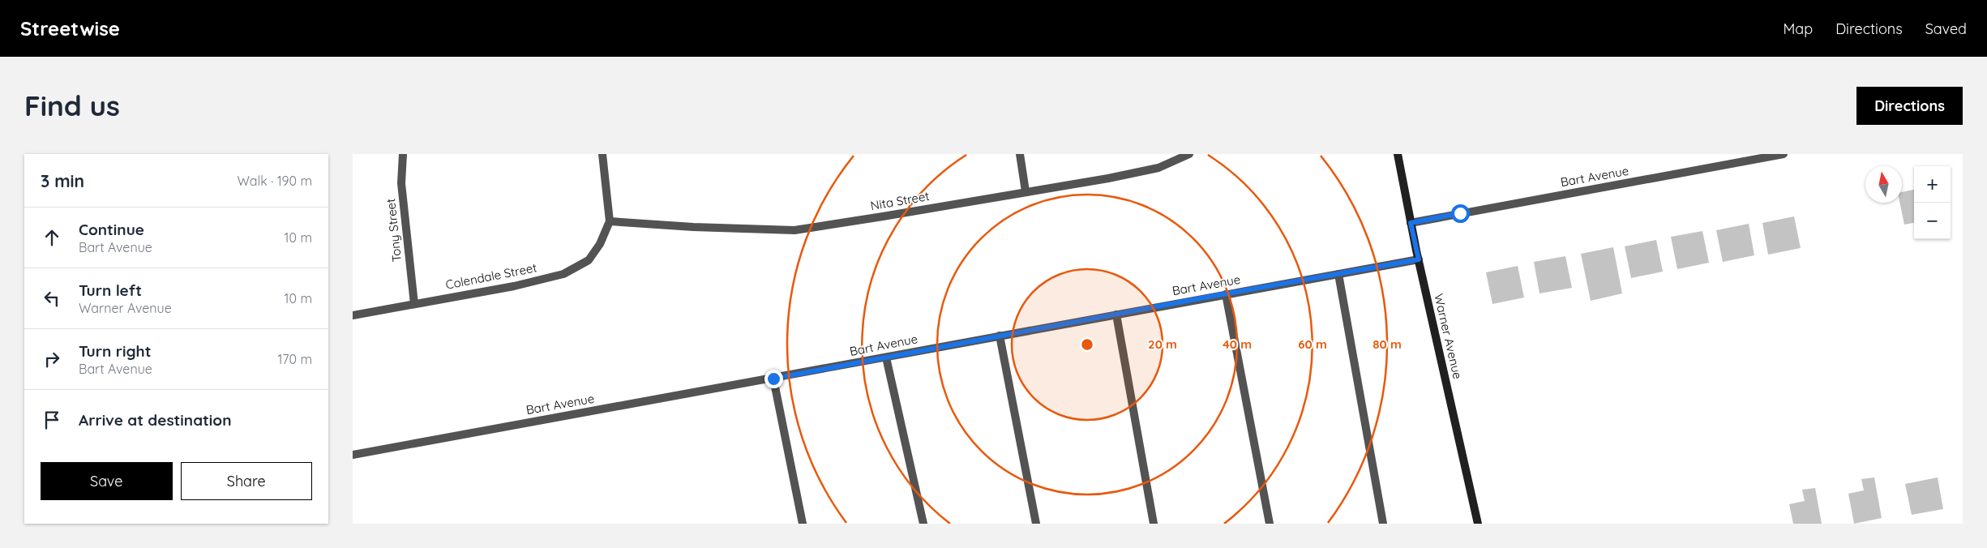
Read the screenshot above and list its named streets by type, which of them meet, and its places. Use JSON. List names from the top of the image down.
{
  "streets": {
    "street": [
      "Bart Avenue",
      "Nita Street",
      "Tony Street",
      "Colendale Street",
      "Warner Avenue"
    ]
  },
  "crossings": [
    ["Bart Avenue", "Warner Avenue"],
    ["Nita Street", "Colendale Street"],
    ["Tony Street", "Colendale Street"]
  ],
  "north": "top",
  "page": {
    "header": "Streetwise",
    "nav": ["Map", "Directions", "Saved"],
    "buttons": [
      "Directions",
      ["Save", "Share"]
    ],
    "title": "Find us",
    "heading": ["3 min", "Walk · 190 m"],
    "map_buttons": ["+", "−"],
    "list": [
      ["Continue", "Bart Avenue", "10 m"],
      ["Turn left", "Warner Avenue", "10 m"],
      ["Turn right", "Bart Avenue", "170 m"],
      "Arrive at destination"
    ]
  },
  "rings": [
    "20 m",
    "40 m",
    "60 m",
    "80 m"
  ]
}
